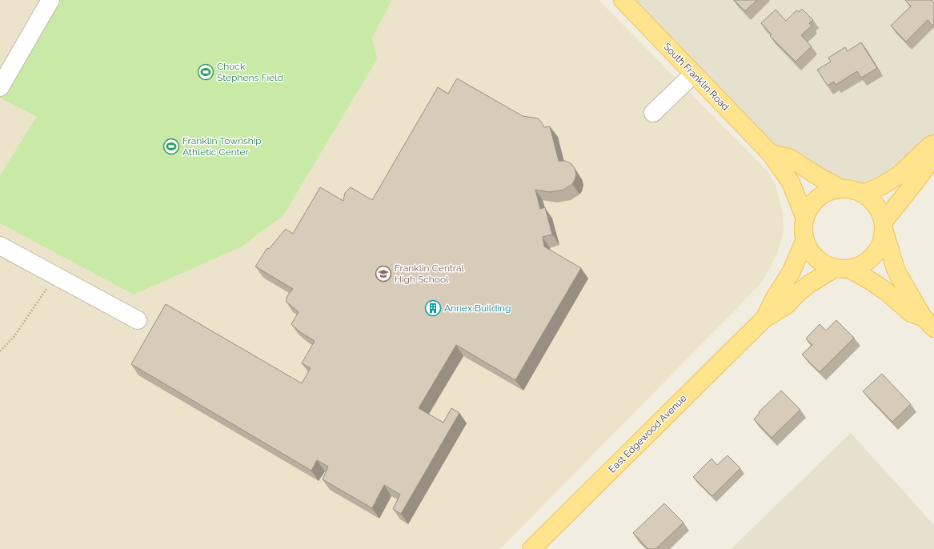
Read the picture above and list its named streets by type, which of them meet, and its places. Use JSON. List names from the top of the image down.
{
  "streets": {
    "main road": ["South Franklin Road", "East Edgewood Avenue"]
  },
  "places": {
    "sports": ["Chuck Stephens Field", "Franklin Township Athletic Center"],
    "school or university": ["Franklin Central High School"],
    "building": ["Annex Building"]
  }
}
